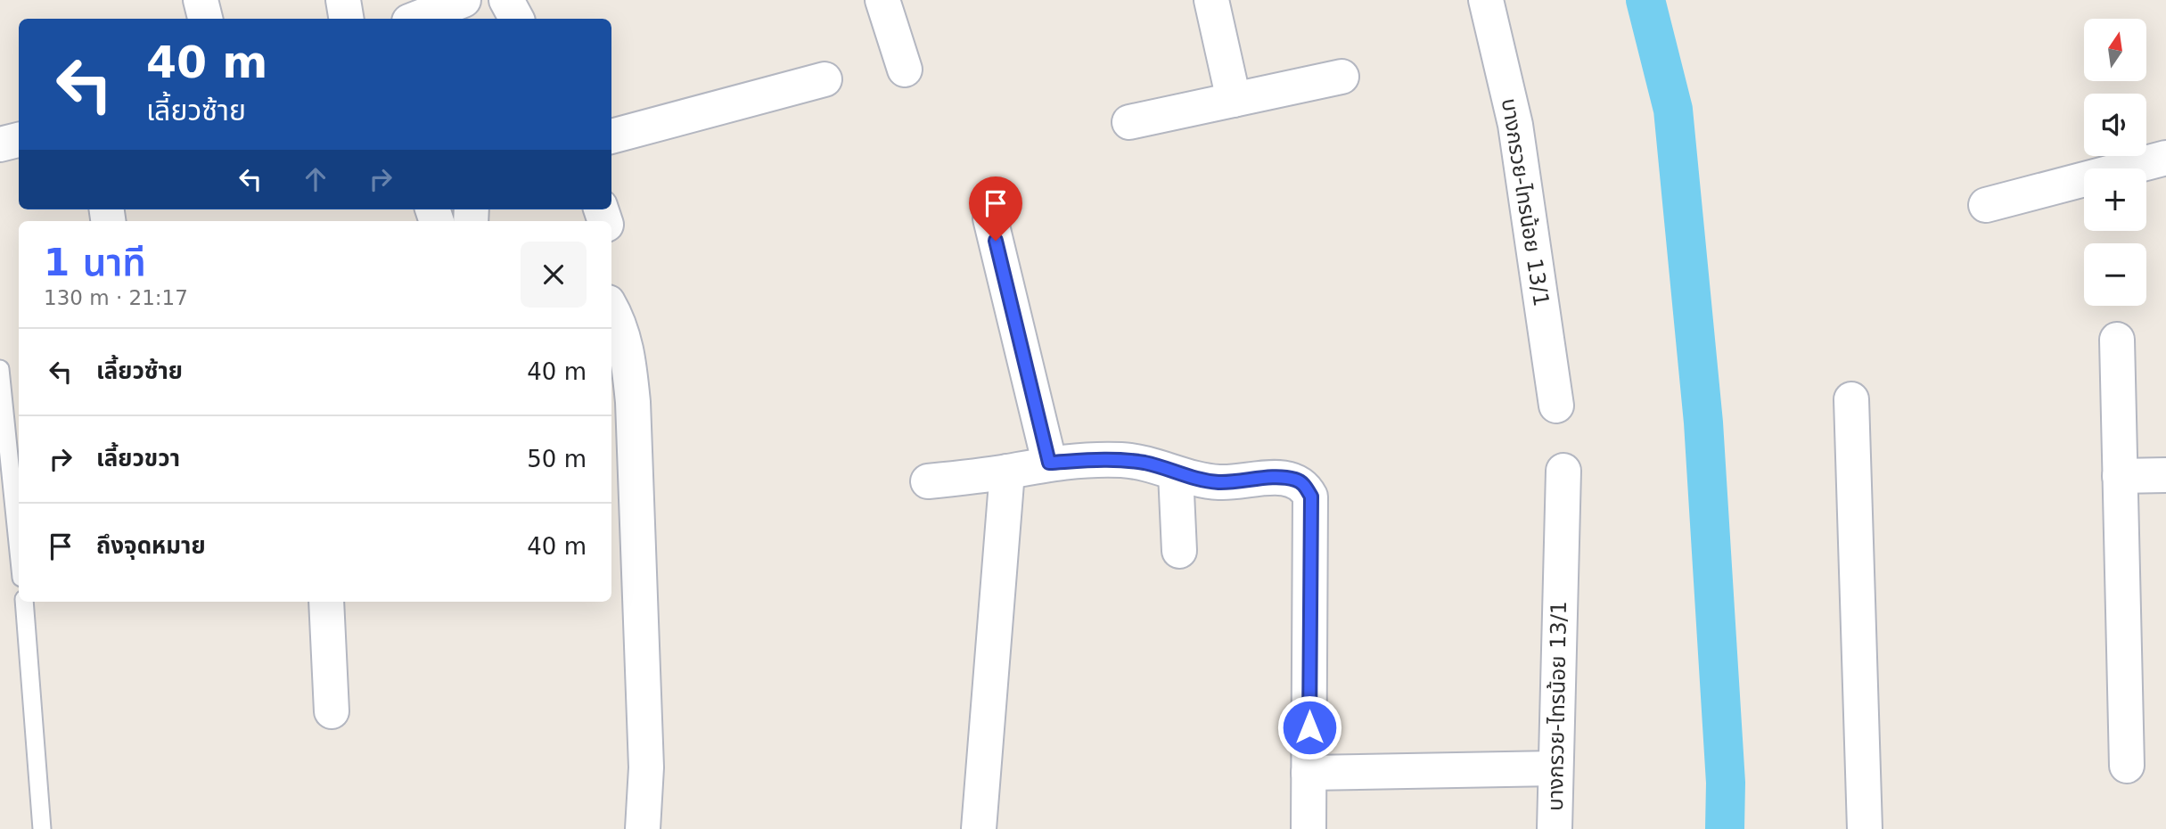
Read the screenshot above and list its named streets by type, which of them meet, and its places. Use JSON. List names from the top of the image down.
{
  "streets": {
    "street": ["บางกรวย-ไทรน้อย 13/1"]
  },
  "north": "top",
  "page": {
    "map_buttons": ["+", "−"],
    "turn": ["40 m", "เลี้ยวซ้าย"],
    "heading": ["1 นาที", "130 m · 21:17"],
    "list": [
      {
        "name": "เลี้ยวซ้าย",
        "value": "40 m"
      },
      {
        "name": "เลี้ยวขวา",
        "value": "50 m"
      },
      {
        "name": "ถึงจุดหมาย",
        "value": "40 m"
      }
    ]
  }
}
